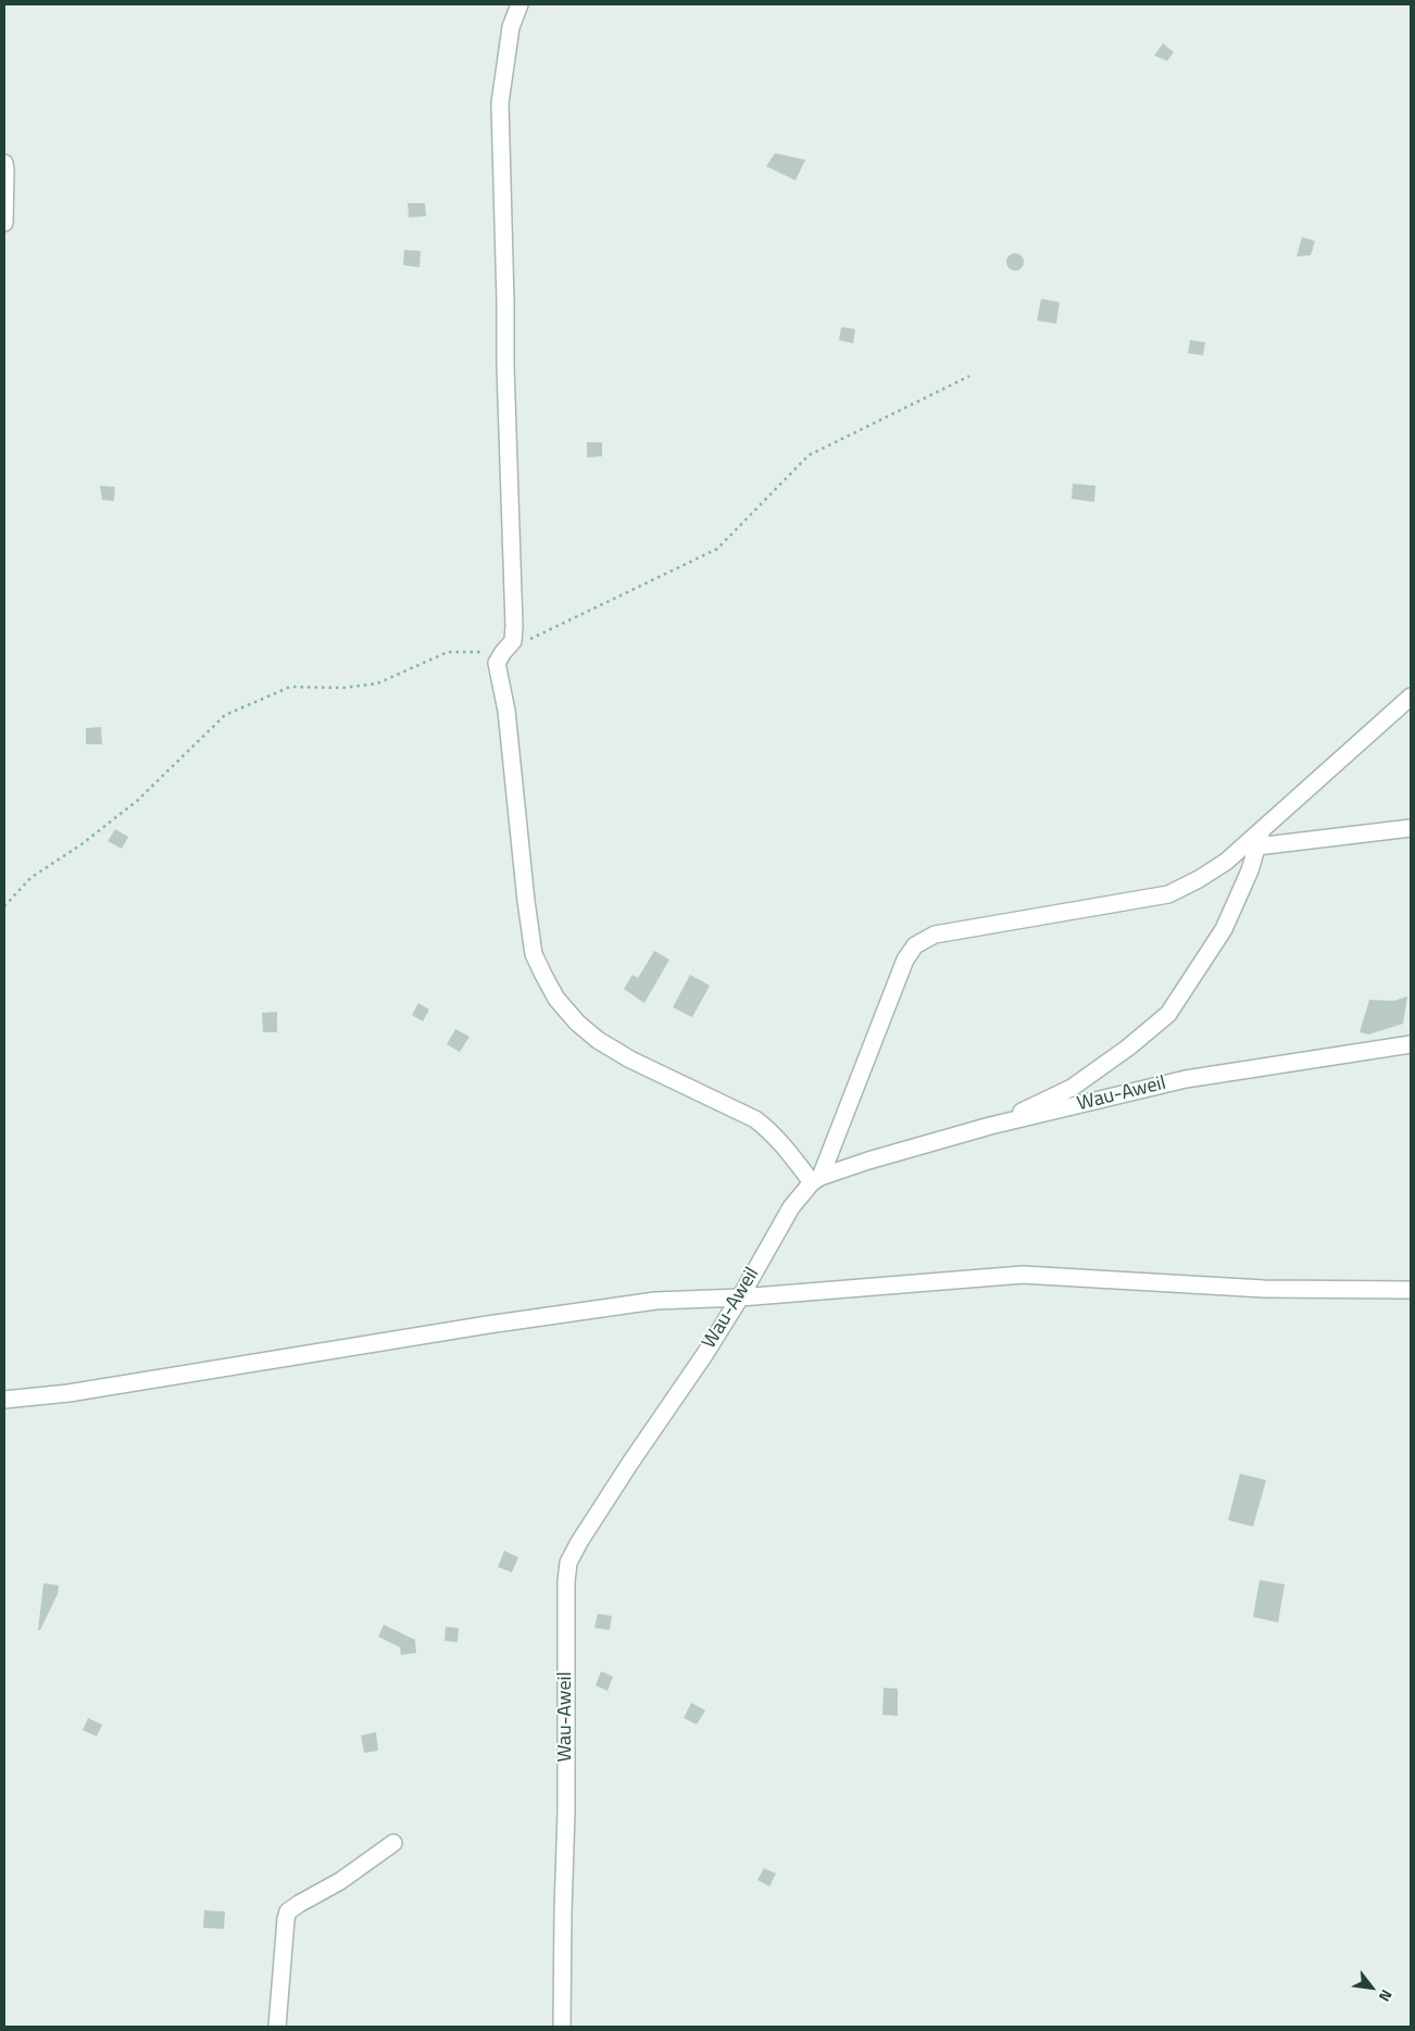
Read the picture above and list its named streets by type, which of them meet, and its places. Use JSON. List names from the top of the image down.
{
  "streets": {
    "street": ["Wau-Aweil"]
  },
  "north": "bottom right"
}
